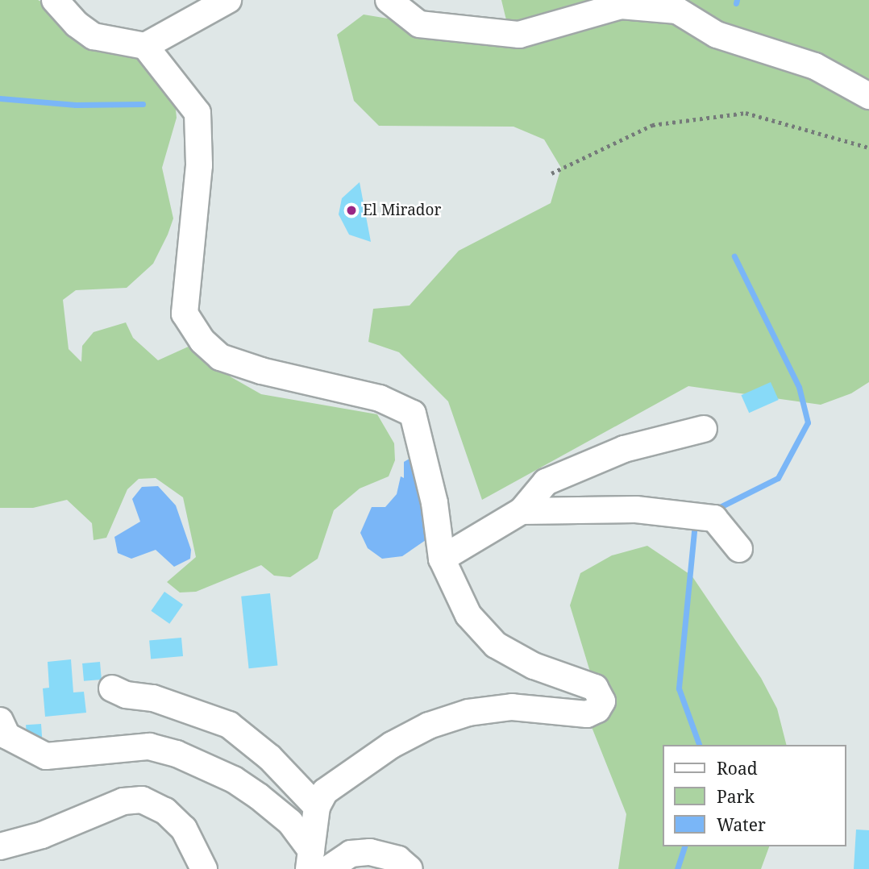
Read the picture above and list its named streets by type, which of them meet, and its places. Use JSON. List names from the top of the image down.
{
  "places": ["El Mirador"],
  "legend": ["Road", "Park", "Water"]
}
